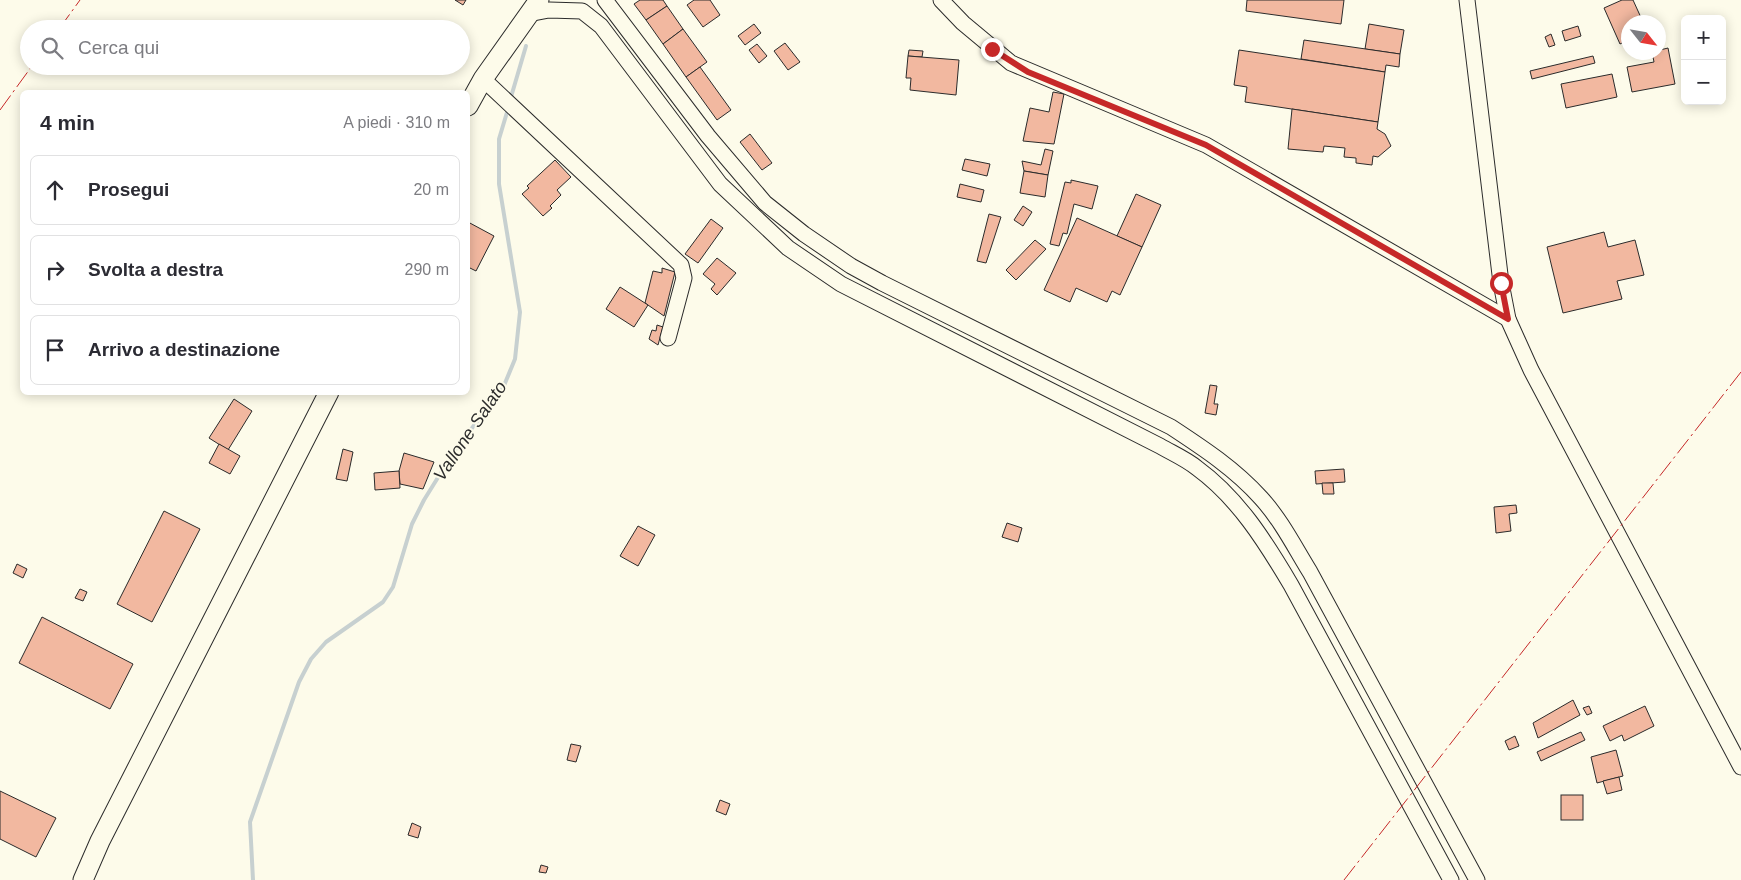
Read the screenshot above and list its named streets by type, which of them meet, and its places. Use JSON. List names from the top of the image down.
{
  "water": ["Vallone Salato"],
  "north": "bottom right",
  "page": {
    "map_buttons": ["+", "−"],
    "search": "Cerca qui",
    "heading": ["4 min", "A piedi · 310 m"],
    "list": [
      ["Prosegui", "20 m"],
      ["Svolta a destra", "290 m"],
      "Arrivo a destinazione"
    ]
  }
}
